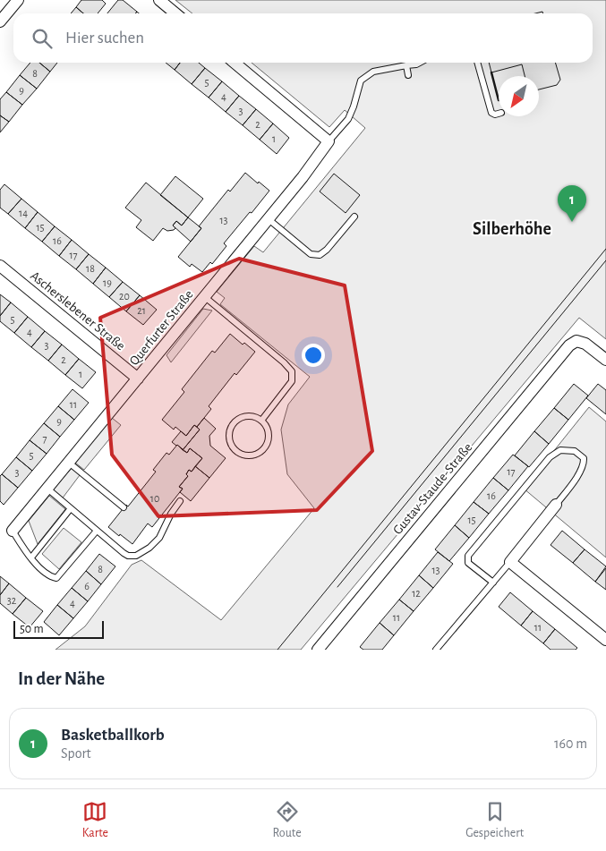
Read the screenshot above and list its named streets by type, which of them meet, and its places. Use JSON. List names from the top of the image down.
{
  "streets": {
    "street": ["Ascherslebener Straße", "Querfurter Straße", "Gustav-Staude-Straße"]
  },
  "crossings": [
    ["Ascherslebener Straße", "Querfurter Straße"]
  ],
  "districts": ["Silberhöhe"],
  "house_numbers": [
    "8",
    "5",
    "9",
    "4",
    "3",
    "2",
    "1",
    "14",
    "13",
    "15",
    "16",
    "17",
    "18",
    "19",
    "20",
    "21",
    "5",
    "4",
    "3",
    "2",
    "1",
    "11",
    "9",
    "7",
    "5",
    "17",
    "3",
    "16",
    "10",
    "15",
    "8",
    "13",
    "6",
    "12",
    "32",
    "4",
    "11",
    "11"
  ],
  "scale_bar": "50 m",
  "north": "bottom left",
  "page": {
    "search": "Hier suchen",
    "pins": "1",
    "scale": "50 m",
    "heading": "In der Nähe",
    "list": [
      {
        "mark": "1",
        "name": "Basketballkorb",
        "note": "Sport",
        "value": "160 m"
      }
    ],
    "nav": ["Karte", "Route", "Gespeichert"]
  }
}
